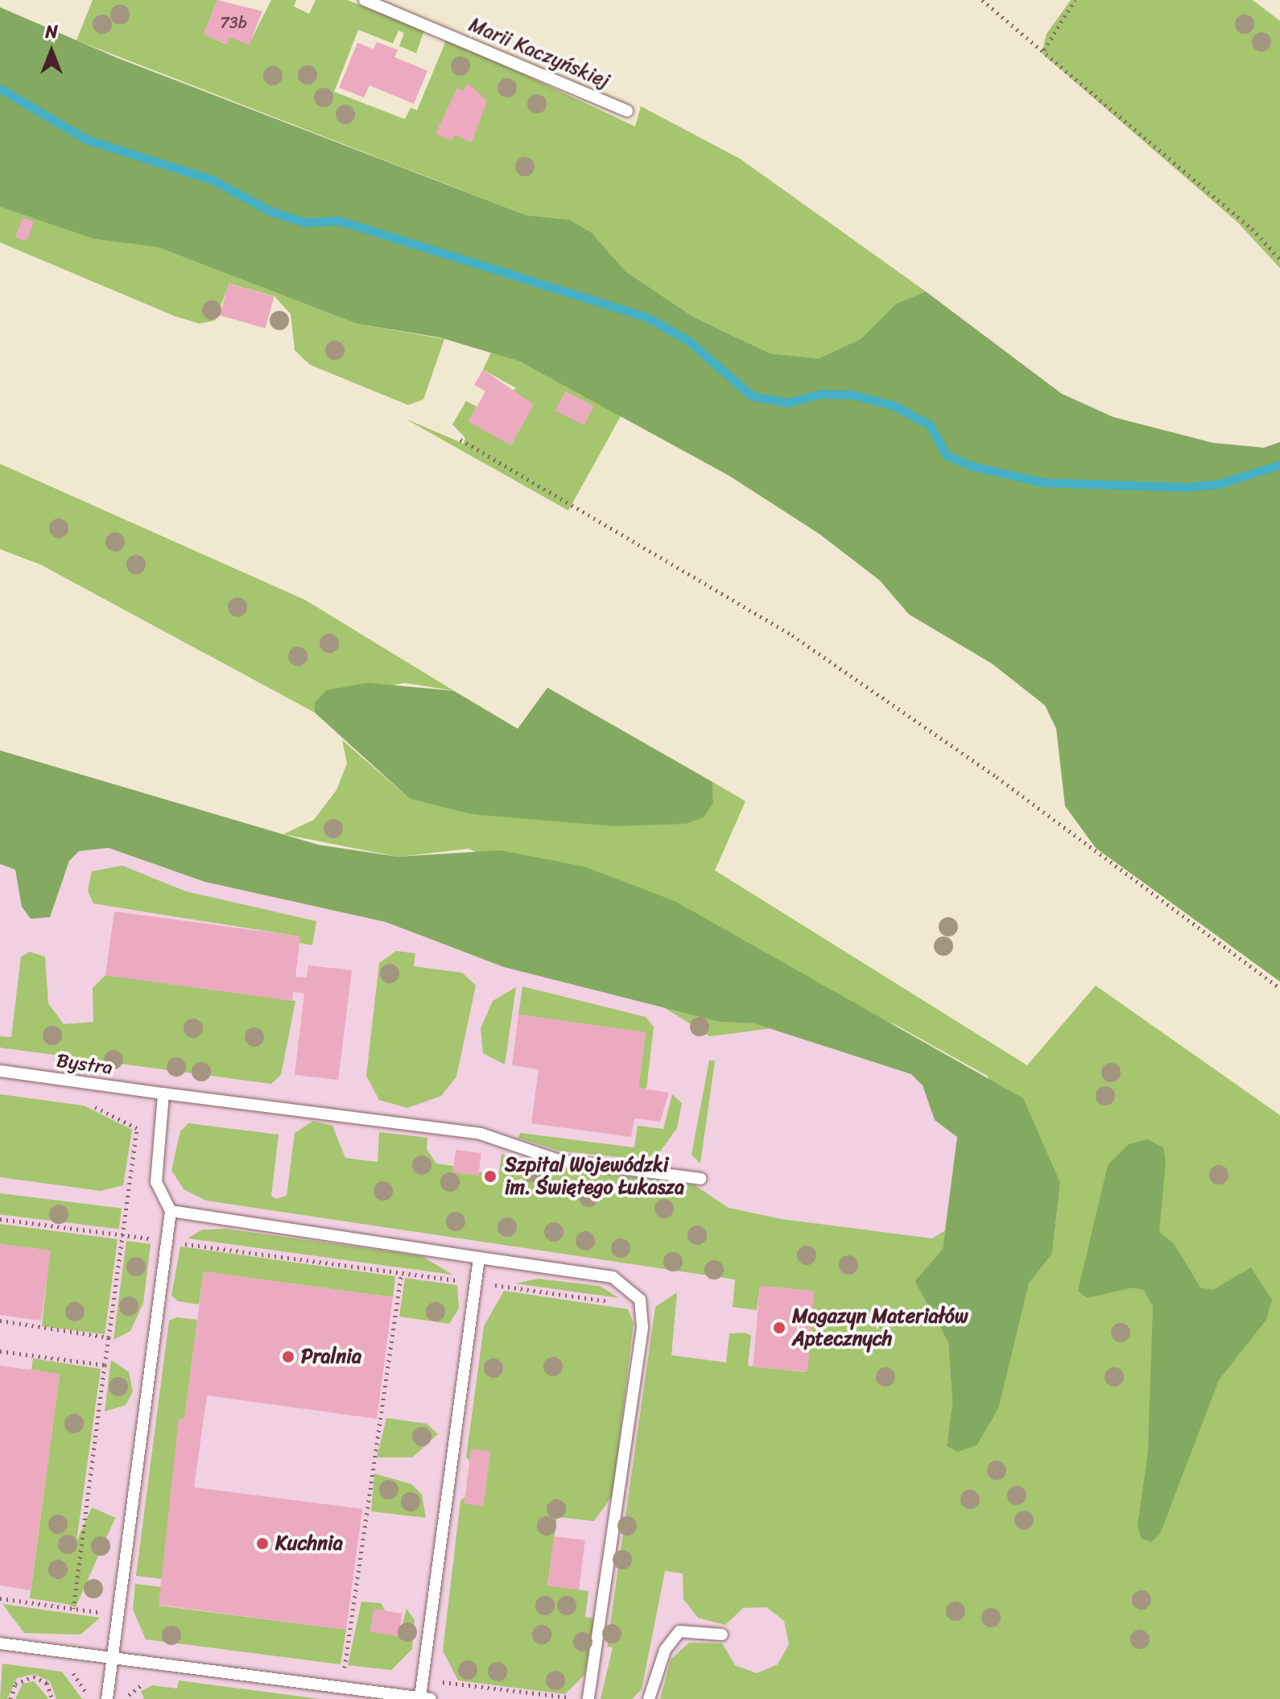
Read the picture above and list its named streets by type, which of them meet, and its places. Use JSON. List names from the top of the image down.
{
  "streets": {
    "lane": ["Marii Kaczyńskiej", "Bystra"]
  },
  "places": [
    "Szpital Wojewódzki im. Świętego Łukasza",
    "Magazyn Materiałów Aptecznych",
    "Pralnia",
    "Kuchnia"
  ],
  "house_numbers": ["73b"],
  "north": "top"
}
